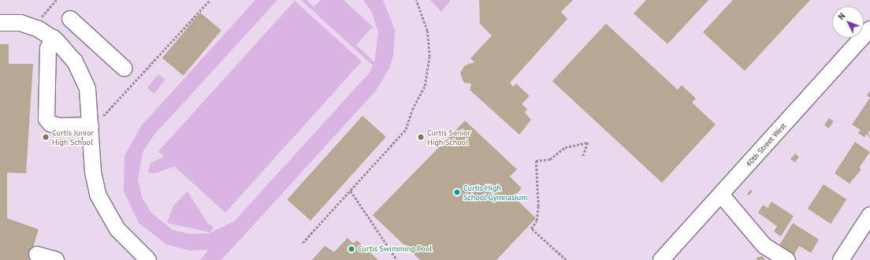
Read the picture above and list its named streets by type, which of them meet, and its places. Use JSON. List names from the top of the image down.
{
  "streets": {
    "street": ["40th Street West"]
  },
  "places": [
    "Curtis Junior High School",
    "Curtis Senior High School",
    "Curtis High School Gymnasium",
    "Curtis Swimming Pool"
  ],
  "north": "top left"
}
